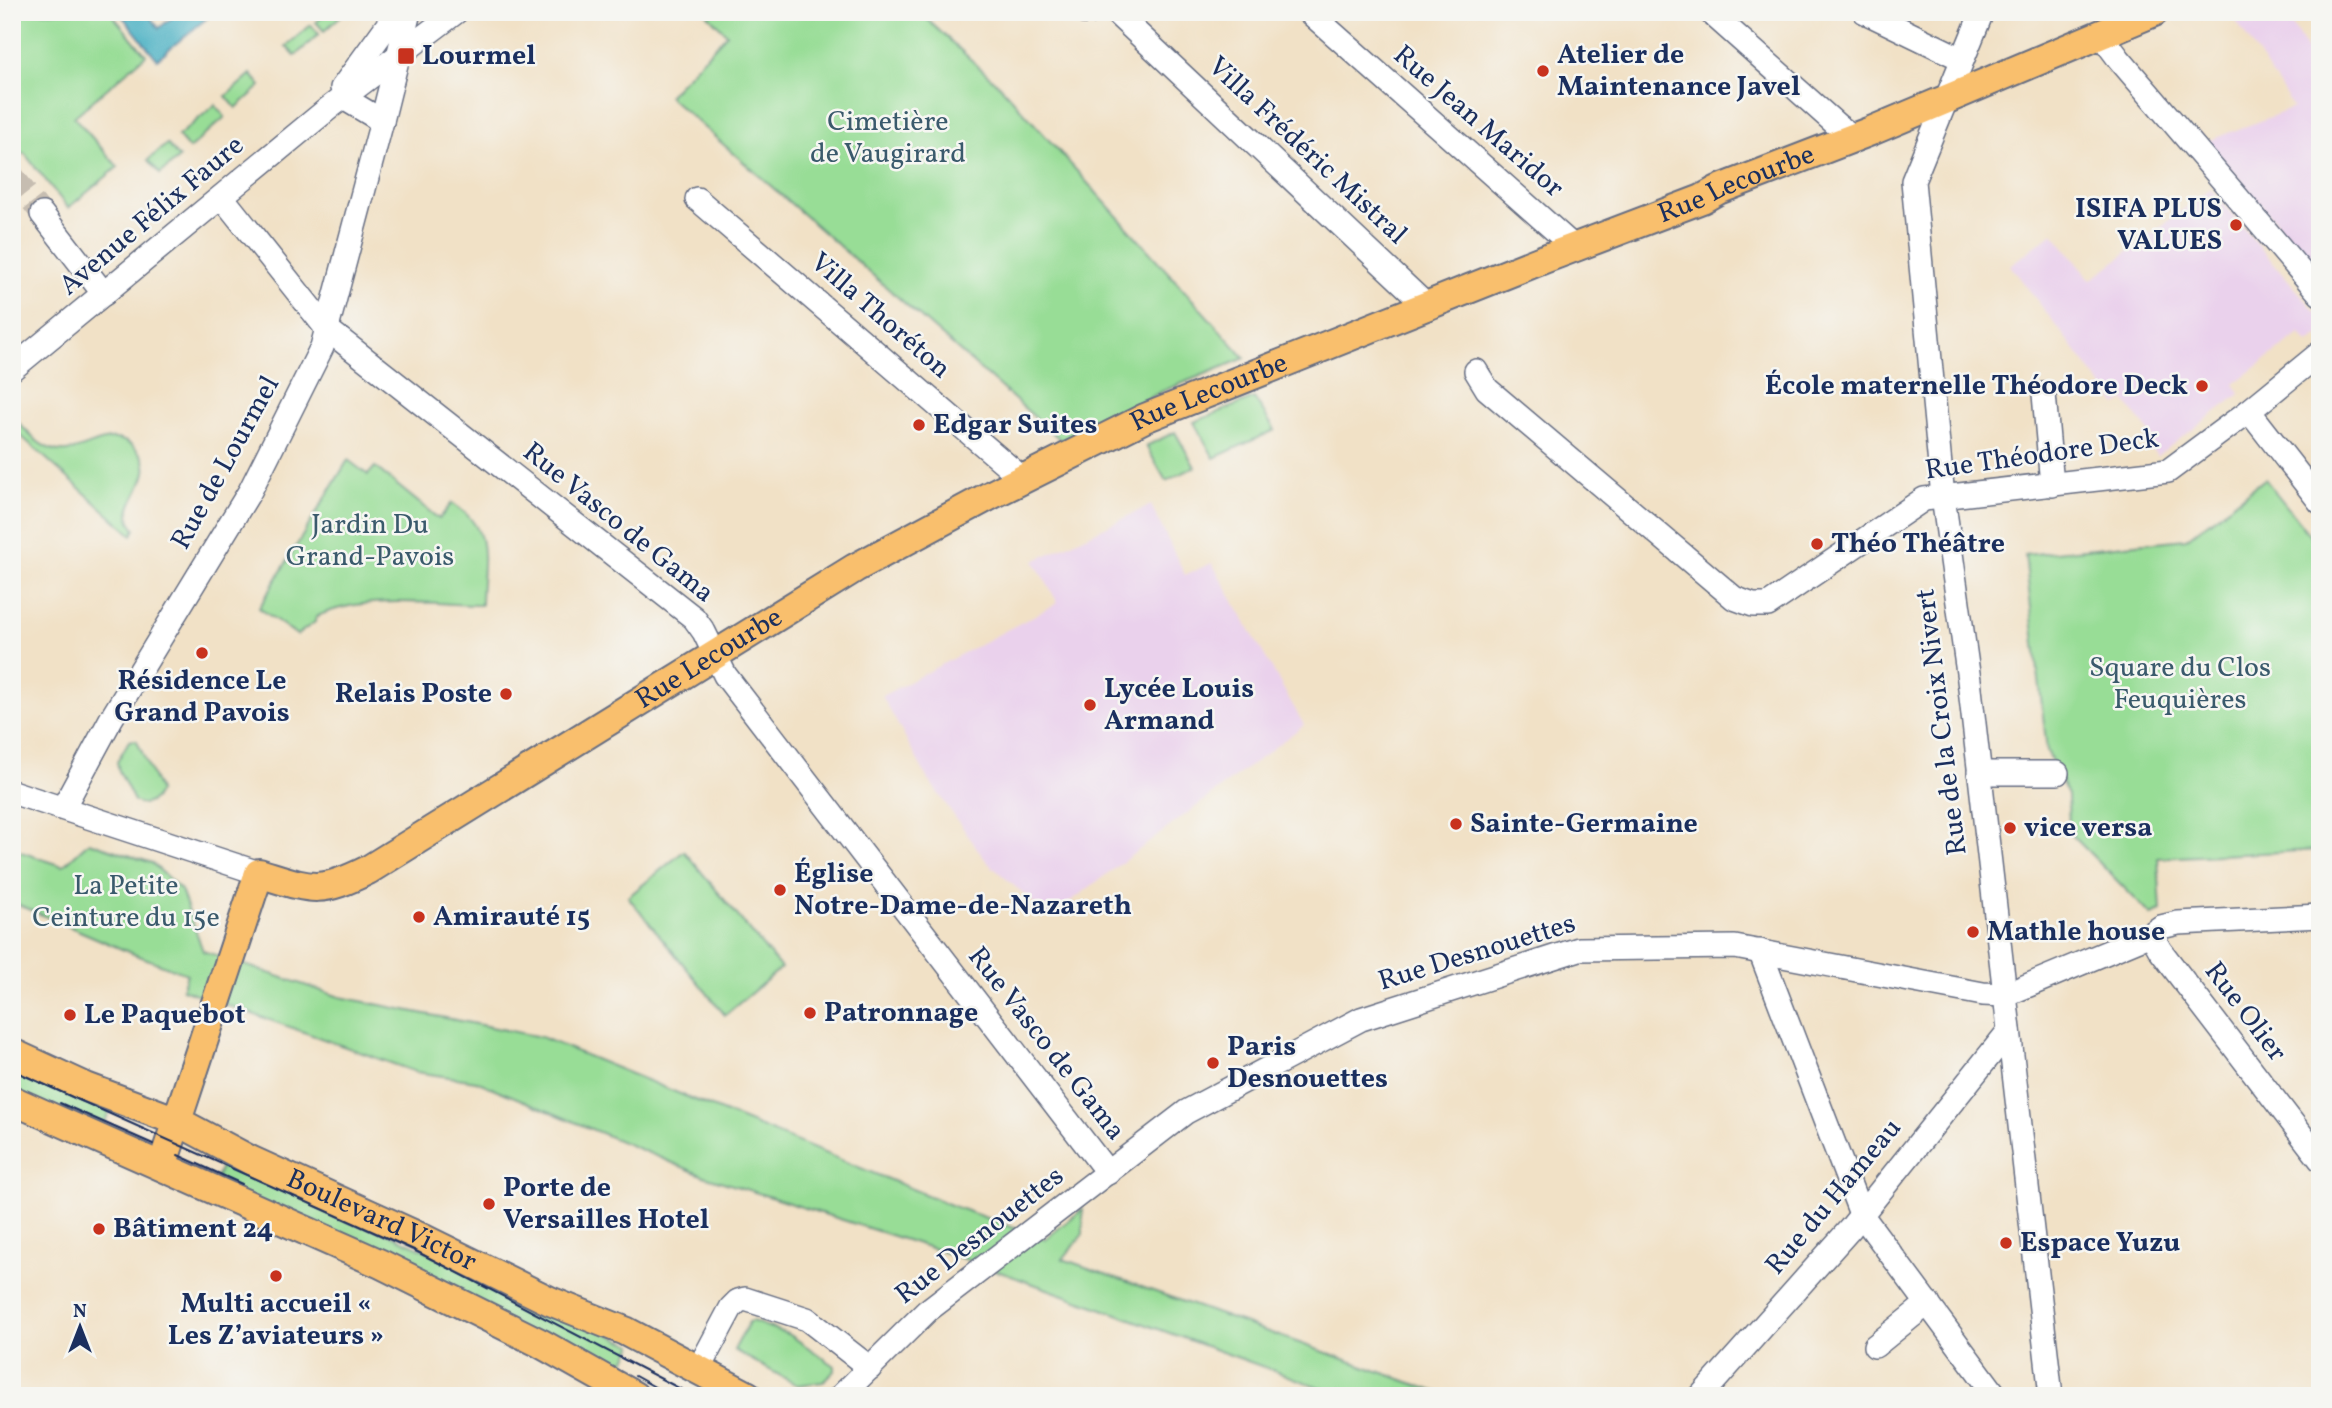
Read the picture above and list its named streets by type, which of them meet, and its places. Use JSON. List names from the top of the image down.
{
  "streets": {
    "main road": ["Rue Lecourbe", "Boulevard Victor"],
    "street": [
      "Rue Jean Maridor",
      "Villa Frédéric Mistral",
      "Avenue Félix Faure",
      "Villa Thoréton",
      "Rue Théodore Deck",
      "Rue de Lourmel",
      "Rue Vasco de Gama",
      "Rue de la Croix Nivert",
      "Rue Desnouettes",
      "Rue Olier",
      "Rue du Hameau"
    ]
  },
  "crossings": [
    ["Rue Jean Maridor", "Rue Lecourbe"],
    ["Villa Frédéric Mistral", "Rue Lecourbe"],
    ["Rue Lecourbe", "Villa Thoréton"],
    ["Rue Lecourbe", "Rue Vasco de Gama"],
    ["Rue Lecourbe", "Rue de la Croix Nivert"],
    ["Avenue Félix Faure", "Rue de Lourmel"],
    ["Avenue Félix Faure", "Rue Vasco de Gama"],
    ["Rue Théodore Deck", "Rue de la Croix Nivert"],
    ["Rue de Lourmel", "Rue Vasco de Gama"],
    ["Rue Vasco de Gama", "Rue Desnouettes"],
    ["Rue de la Croix Nivert", "Rue Desnouettes"],
    ["Rue de la Croix Nivert", "Rue du Hameau"],
    ["Rue Desnouettes", "Rue Olier"]
  ],
  "parks": [
    "Cimetière de Vaugirard",
    "Jardin Du Grand-Pavois",
    "Square du Clos Feuquières",
    "La Petite Ceinture du 15e"
  ],
  "places": {
    "transit": ["Lourmel"],
    "other": [
      "Atelier de Maintenance Javel",
      "ISIFA PLUS VALUES",
      "École maternelle Théodore Deck",
      "Edgar Suites",
      "Théo Théâtre",
      "Résidence Le Grand Pavois",
      "Relais Poste",
      "Lycée Louis Armand",
      "Sainte-Germaine",
      "vice versa",
      "Église Notre-Dame-de-Nazareth",
      "Amirauté 15",
      "Mathle house",
      "Patronnage",
      "Le Paquebot",
      "Paris Desnouettes",
      "Porte de Versailles Hotel",
      "Bâtiment 24",
      "Espace Yuzu",
      "Multi accueil « Les Z’aviateurs »"
    ]
  },
  "north": "top"
}
